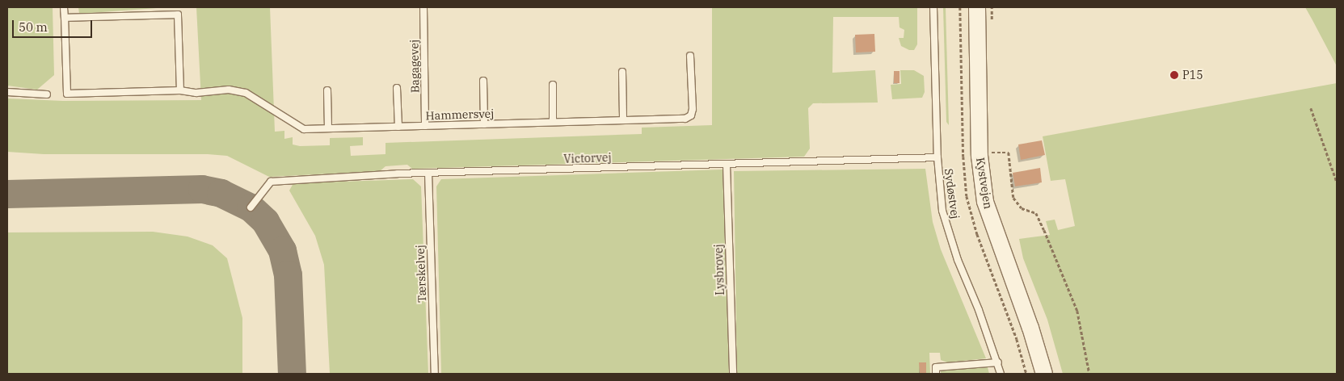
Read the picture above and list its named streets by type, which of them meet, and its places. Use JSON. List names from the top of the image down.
{
  "streets": {
    "street": ["Kystvejen"],
    "lane": [
      "Bagagevej",
      "Hammersvej",
      "Victorvej",
      "Sydøstvej",
      "Lysbrovej",
      "Tærskelvej"
    ]
  },
  "crossings": [
    ["Bagagevej", "Hammersvej"],
    ["Victorvej", "Sydøstvej"],
    ["Victorvej", "Lysbrovej"],
    ["Victorvej", "Tærskelvej"]
  ],
  "places": ["P15"],
  "scale_bar": "50 m"
}
